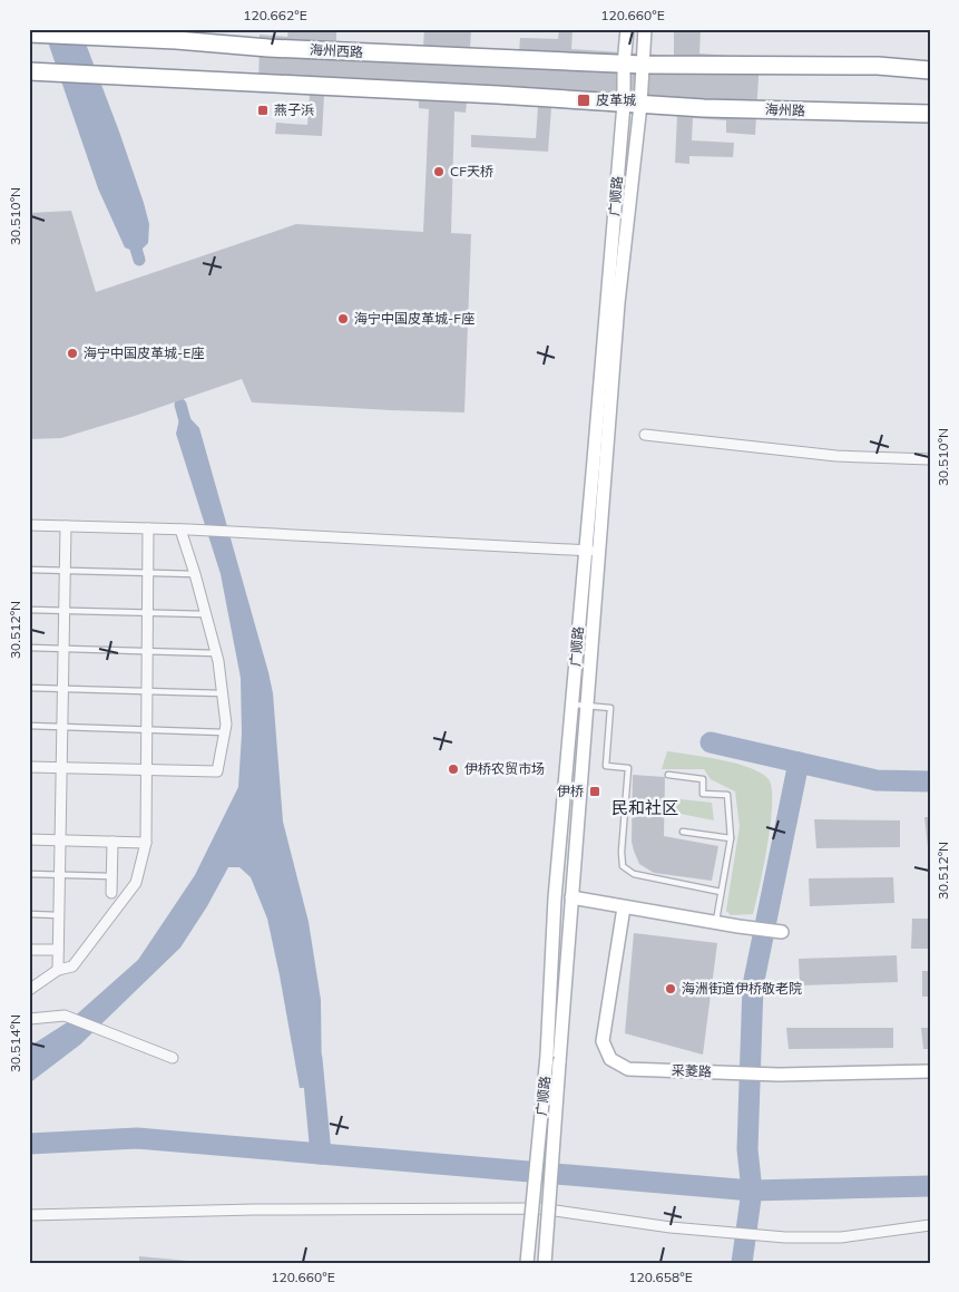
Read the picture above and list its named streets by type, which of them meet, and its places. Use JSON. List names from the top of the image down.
{
  "streets": {
    "highway": ["海州西路", "海州路"],
    "main road": ["广顺路", "采菱路"]
  },
  "crossings": [
    ["海州西路", "广顺路"],
    ["海州路", "广顺路"]
  ],
  "districts": ["民和社区"],
  "places": {
    "transit": ["皮革城", "燕子浜", "伊桥"],
    "other": [
      "CF天桥",
      "海宁中国皮革城-F座",
      "海宁中国皮革城-E座",
      "伊桥农贸市场",
      "海洲街道伊桥敬老院"
    ]
  },
  "coordinates": [
    "120.662°E",
    "120.660°E",
    "30.510°N",
    "30.512°N",
    "30.514°N",
    "120.658°E"
  ]
}
